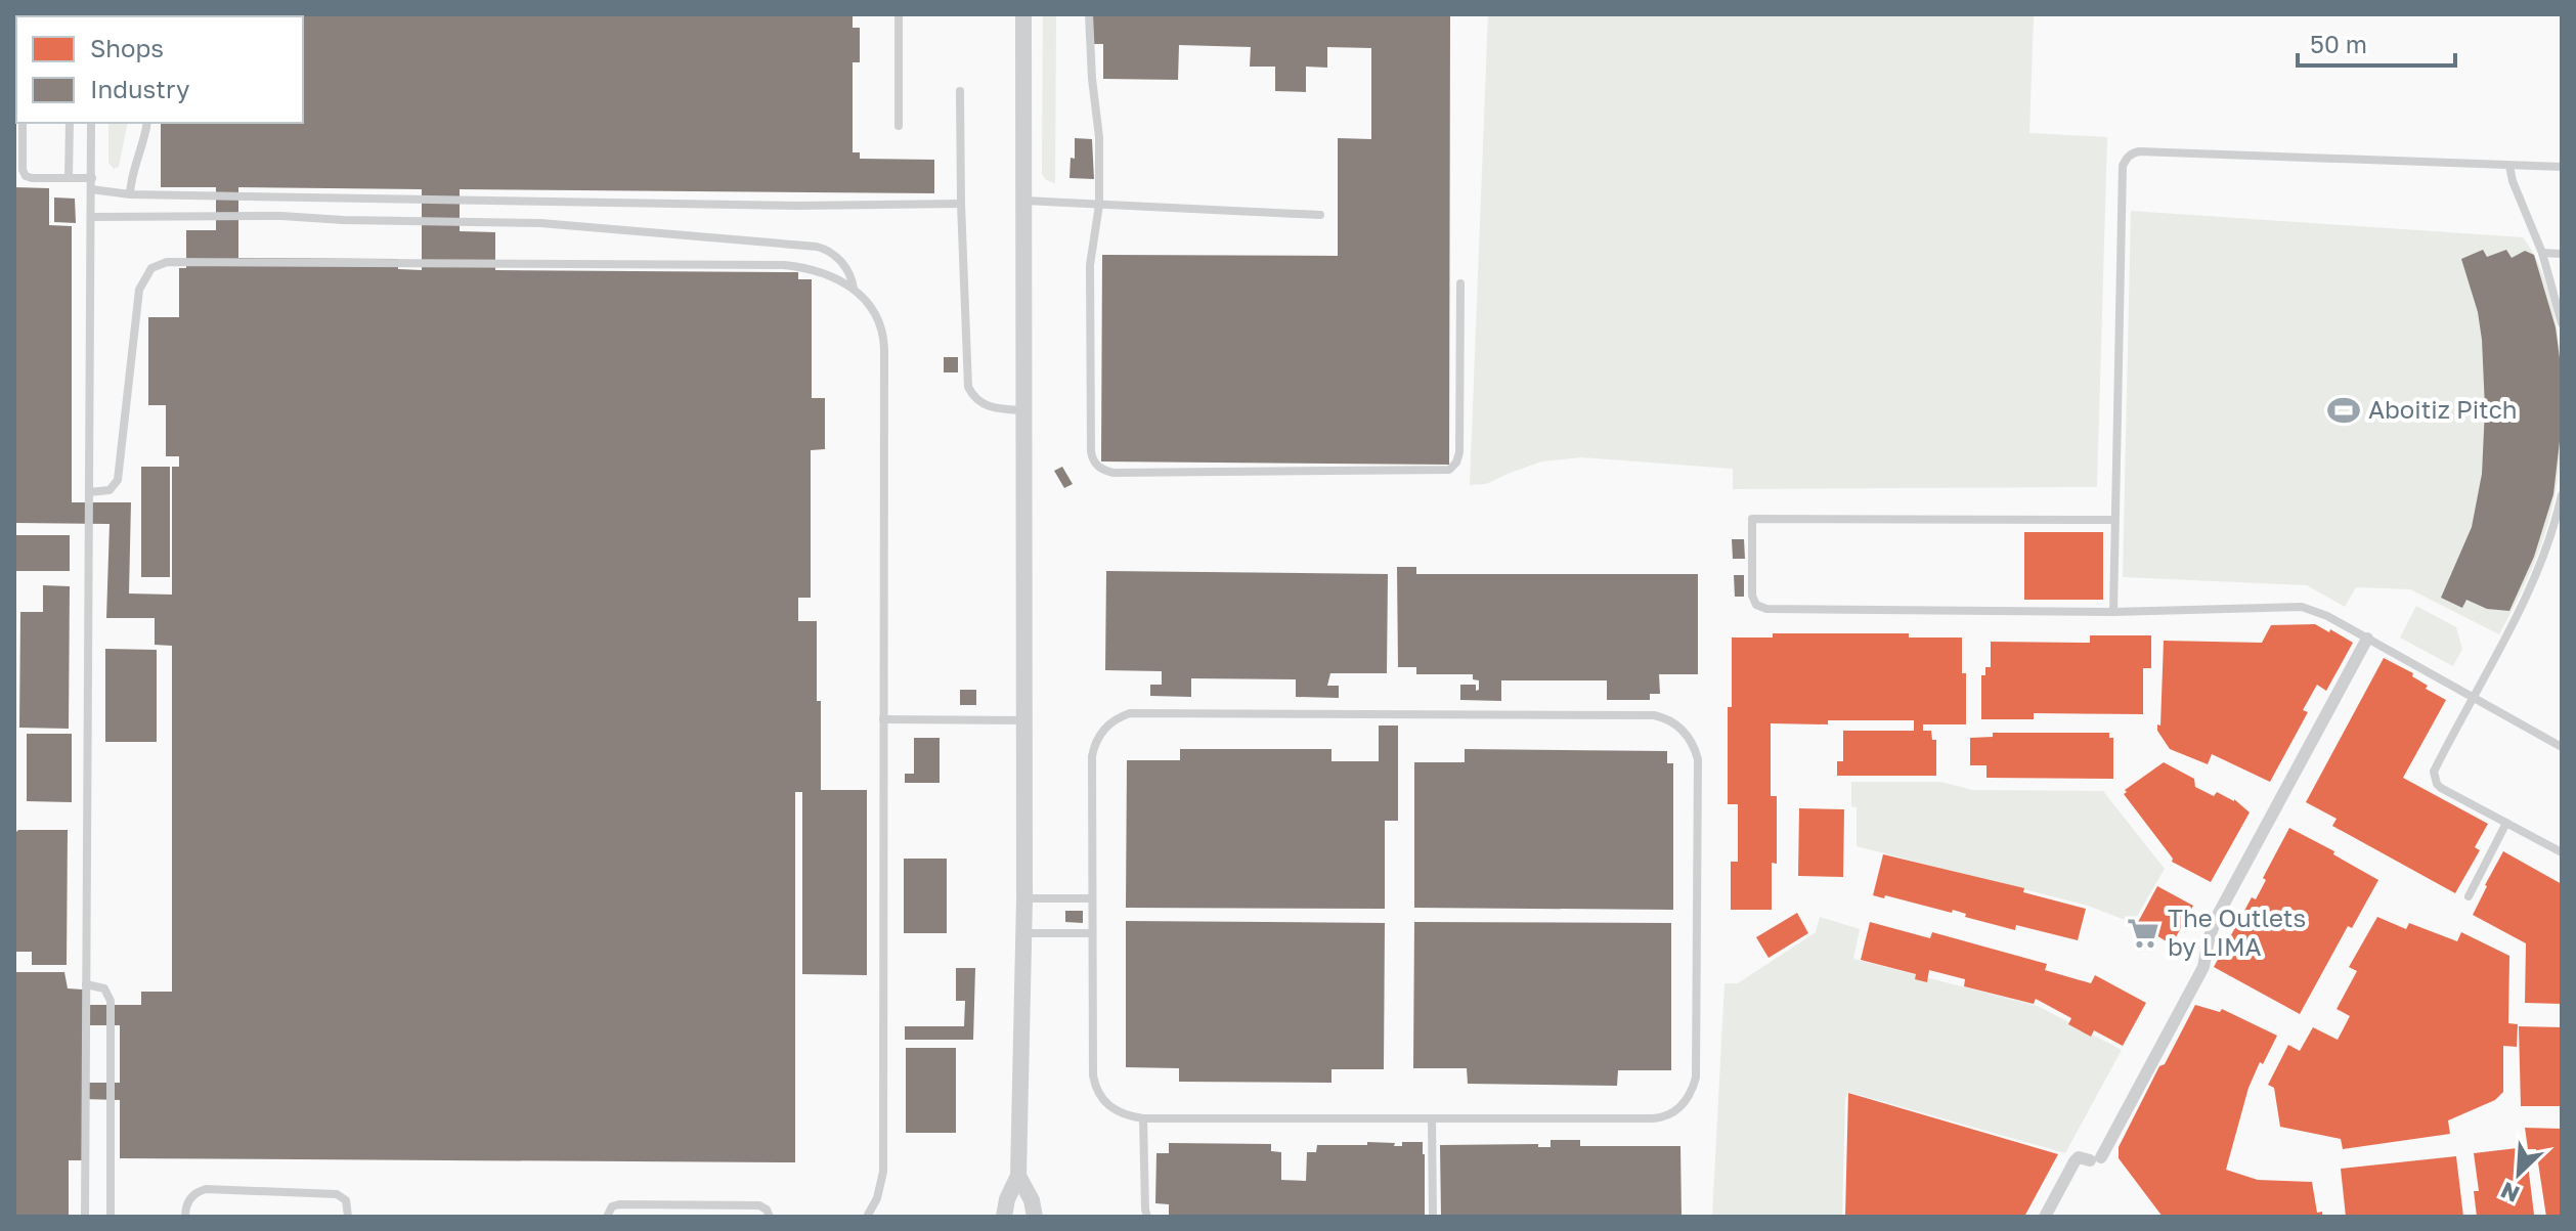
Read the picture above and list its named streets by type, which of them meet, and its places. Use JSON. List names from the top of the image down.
{
  "places": {
    "sports": ["Aboitiz Pitch"],
    "supermarket": ["The Outlets by LIMA"]
  },
  "legend": ["Shops", "Industry"],
  "scale_bar": "50 m",
  "north": "bottom left"
}
